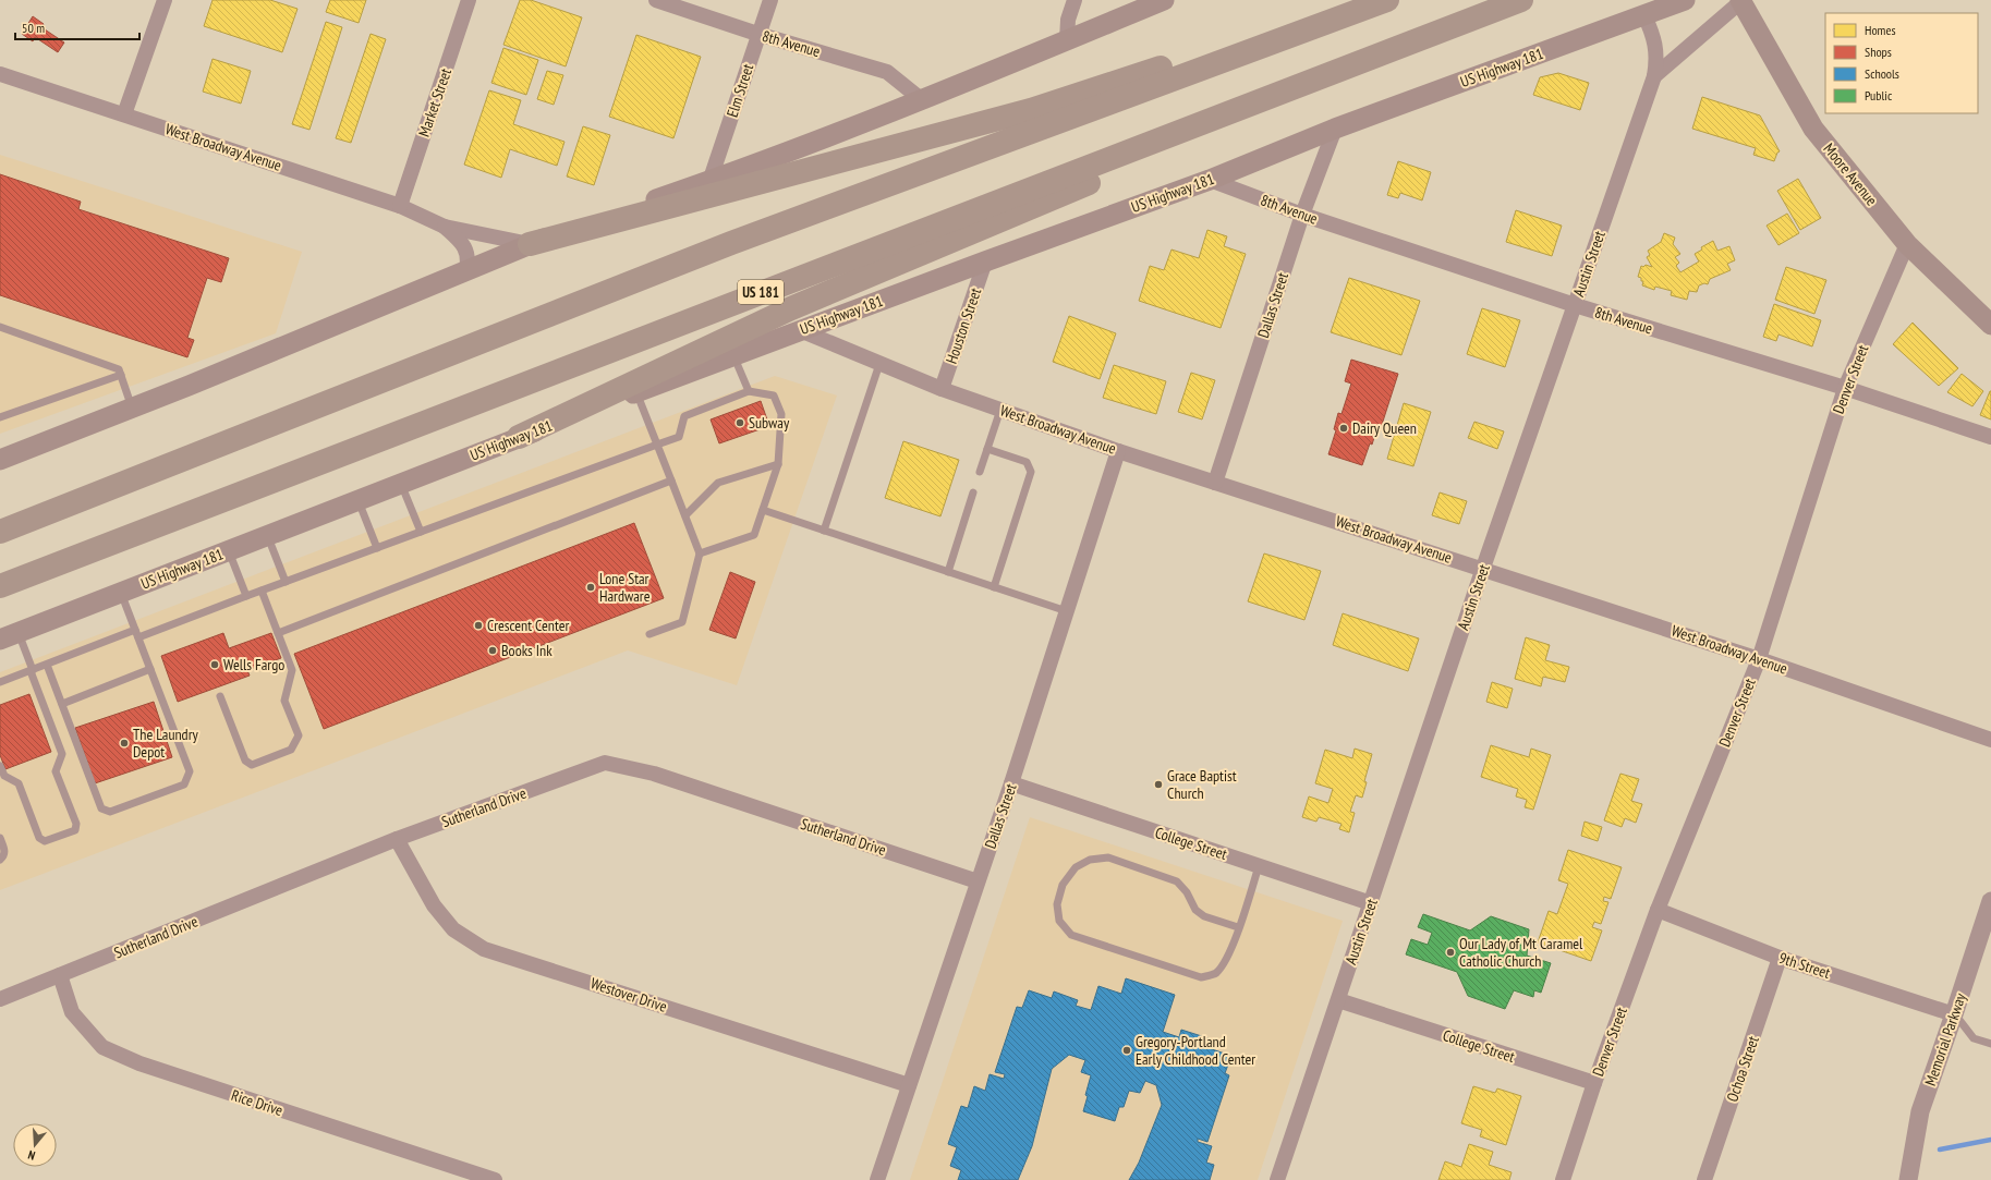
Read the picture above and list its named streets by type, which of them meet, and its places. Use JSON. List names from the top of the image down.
{
  "streets": {
    "highway": ["US 181"],
    "main road": ["US Highway 181", "Moore Avenue"],
    "street": [
      "8th Avenue",
      "Elm Street",
      "Market Street",
      "West Broadway Avenue",
      "Austin Street",
      "Dallas Street",
      "Houston Street",
      "Denver Street",
      "Sutherland Drive",
      "College Street",
      "9th Street",
      "Westover Drive",
      "Memorial Parkway",
      "Ochoa Street",
      "Rice Drive"
    ]
  },
  "crossings": [
    ["8th Avenue", "US Highway 181"],
    ["8th Avenue", "Elm Street"],
    ["8th Avenue", "Austin Street"],
    ["8th Avenue", "Dallas Street"],
    ["8th Avenue", "Denver Street"],
    ["US Highway 181", "West Broadway Avenue"],
    ["US Highway 181", "Austin Street"],
    ["US Highway 181", "Dallas Street"],
    ["US Highway 181", "Houston Street"],
    ["Market Street", "West Broadway Avenue"],
    ["West Broadway Avenue", "Austin Street"],
    ["West Broadway Avenue", "Dallas Street"],
    ["West Broadway Avenue", "Houston Street"],
    ["West Broadway Avenue", "Denver Street"],
    ["Moore Avenue", "Denver Street"],
    ["Austin Street", "College Street"],
    ["Dallas Street", "Sutherland Drive"],
    ["Dallas Street", "College Street"],
    ["Dallas Street", "Westover Drive"],
    ["Denver Street", "College Street"],
    ["Denver Street", "9th Street"],
    ["Sutherland Drive", "Westover Drive"],
    ["Sutherland Drive", "Rice Drive"],
    ["9th Street", "Memorial Parkway"],
    ["9th Street", "Ochoa Street"]
  ],
  "places": [
    "Subway",
    "Dairy Queen",
    "Lone Star Hardware",
    "Crescent Center",
    "Books Ink",
    "Wells Fargo",
    "The Laundry Depot",
    "Grace Baptist Church",
    "Our Lady of Mt Caramel Catholic Church",
    "Gregory-Portland Early Childhood Center"
  ],
  "legend": [
    "Homes",
    "Shops",
    "Schools",
    "Public"
  ],
  "scale_bar": "50 m",
  "north": "bottom"
}
